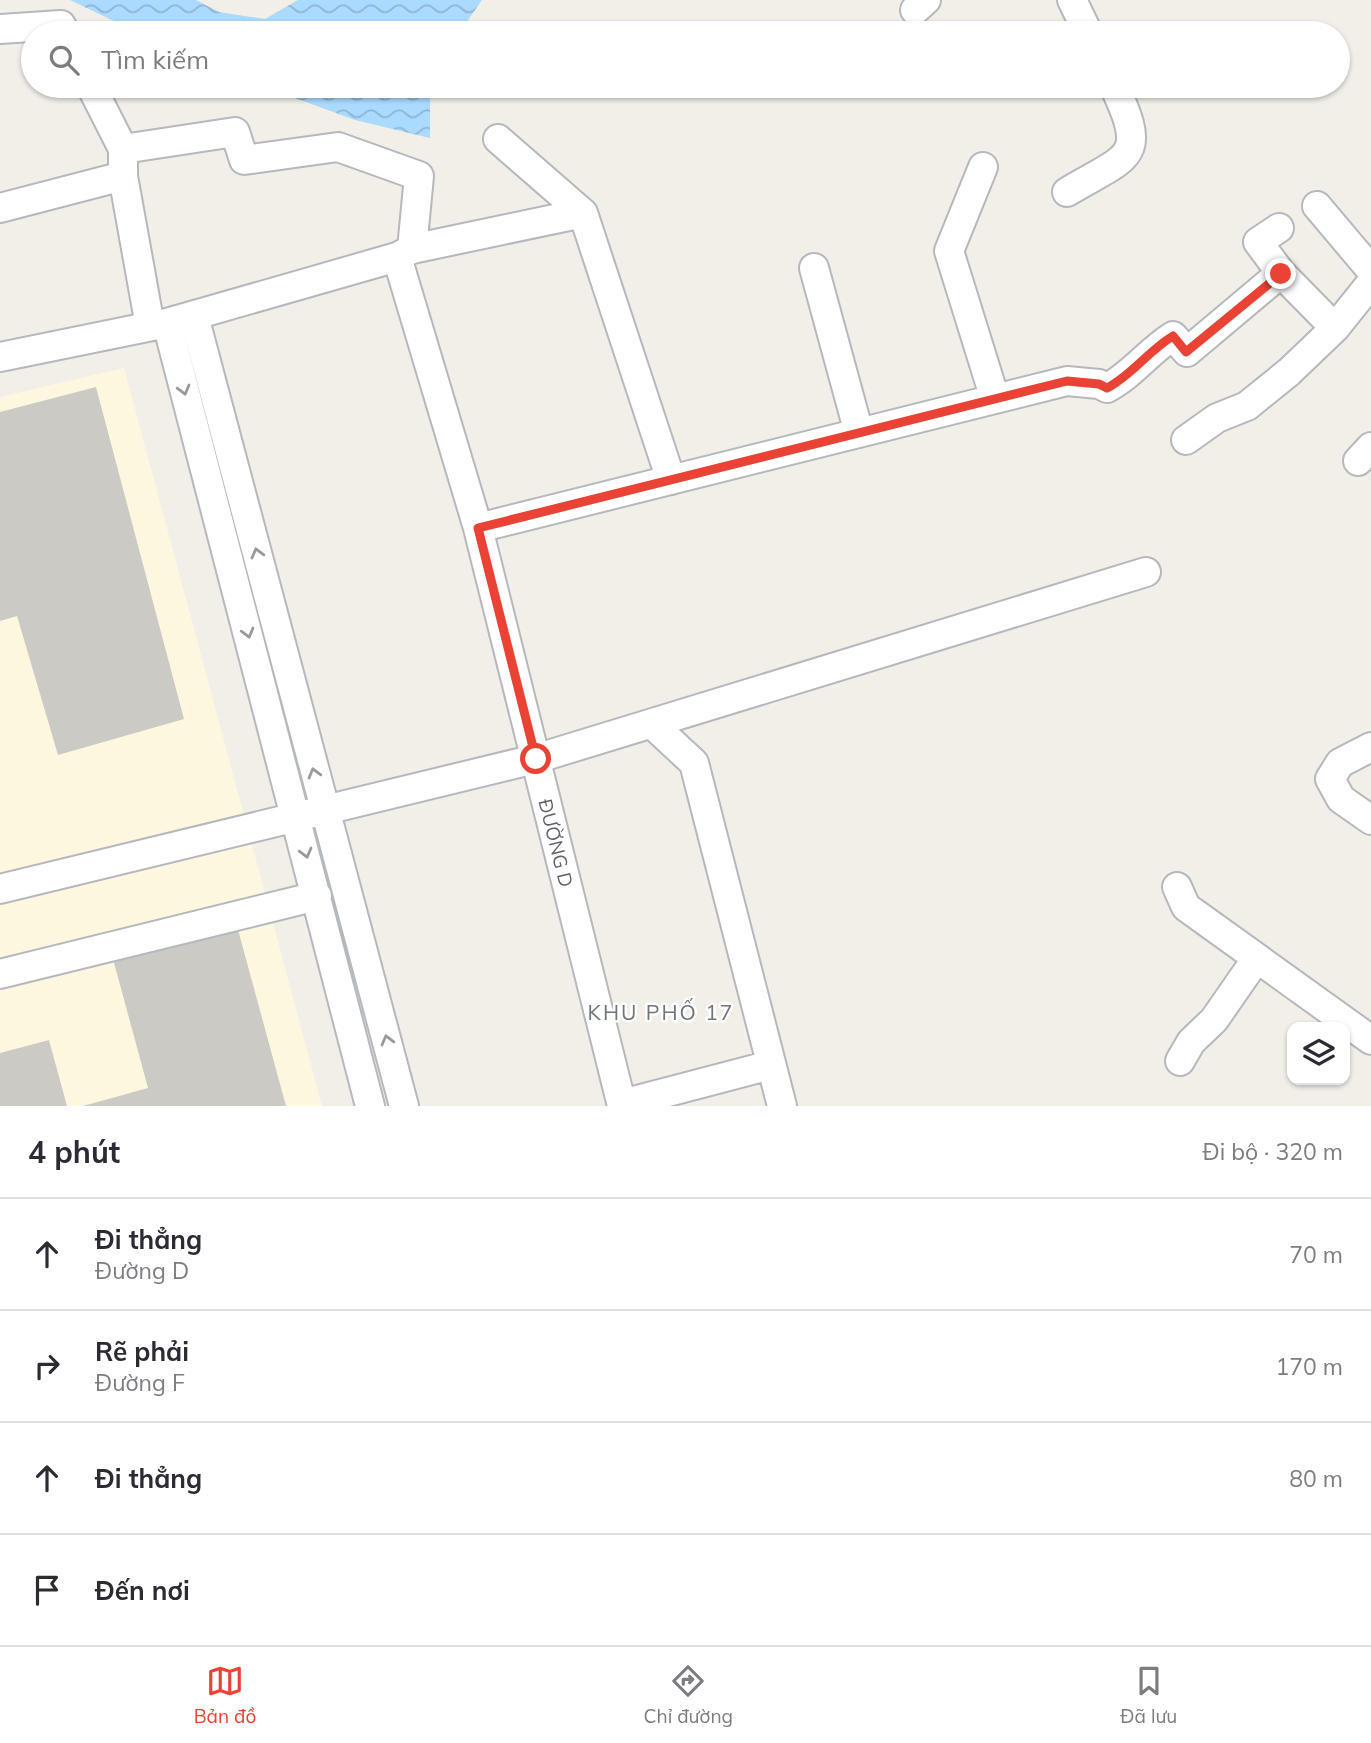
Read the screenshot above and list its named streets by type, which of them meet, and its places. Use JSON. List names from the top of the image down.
{
  "streets": {
    "street": ["ĐƯỜNG D"]
  },
  "districts": ["KHU PHỐ 17"],
  "page": {
    "search": "Tìm kiếm",
    "heading": ["4 phút", "Đi bộ · 320 m"],
    "list": [
      ["Đi thẳng", "Đường D", "70 m"],
      ["Rẽ phải", "Đường F", "170 m"],
      ["Đi thẳng", "80 m"],
      "Đến nơi"
    ],
    "nav": ["Bản đồ", "Chỉ đường", "Đã lưu"]
  }
}
